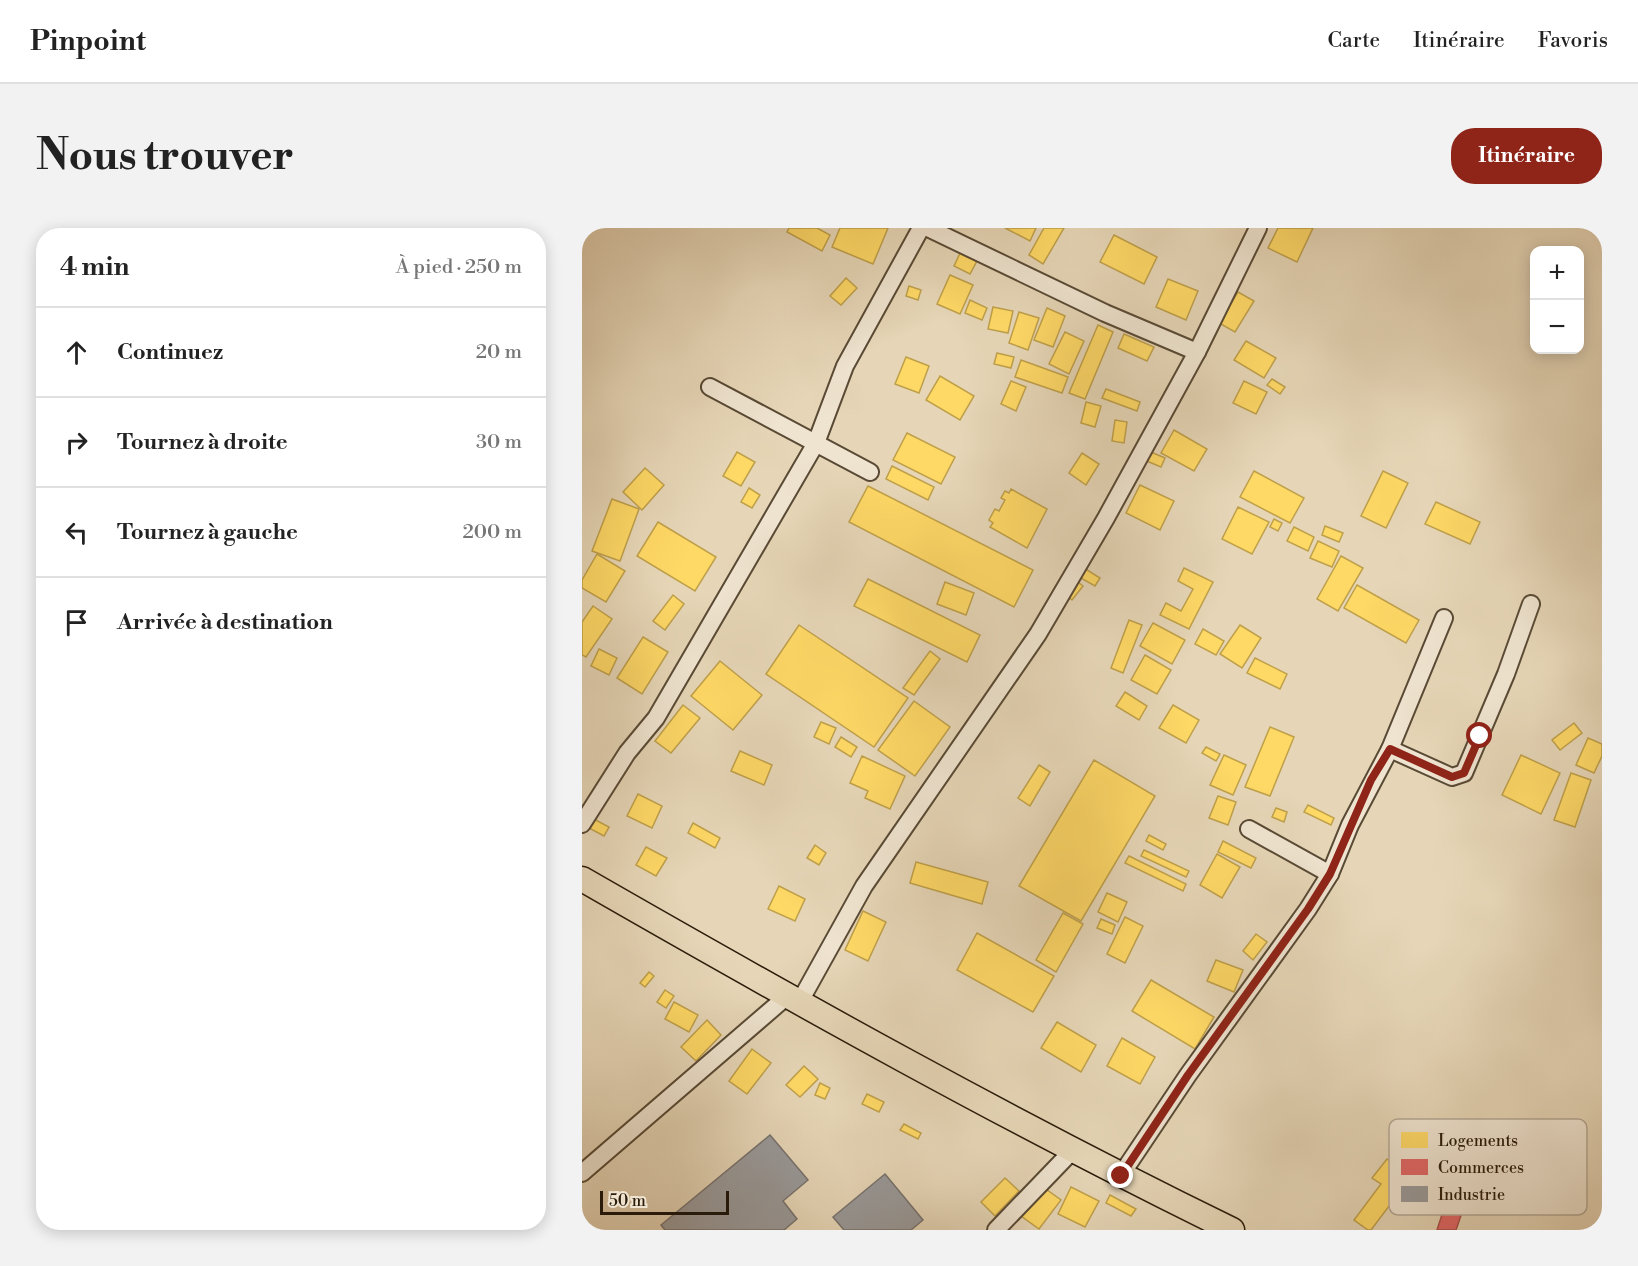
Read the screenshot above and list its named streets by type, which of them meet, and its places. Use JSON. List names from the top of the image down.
{
  "legend": ["Logements", "Commerces", "Industrie"],
  "scale_bar": "50 m",
  "page": {
    "header": "Pinpoint",
    "nav": ["Carte", "Itinéraire", "Favoris"],
    "buttons": "Itinéraire",
    "title": "Nous trouver",
    "heading": ["4 min", "À pied · 250 m"],
    "map_buttons": ["+", "−"],
    "list": [
      ["Continuez", "20 m"],
      ["Tournez à droite", "30 m"],
      ["Tournez à gauche", "200 m"],
      "Arrivée à destination"
    ],
    "scale": "50 m"
  }
}
